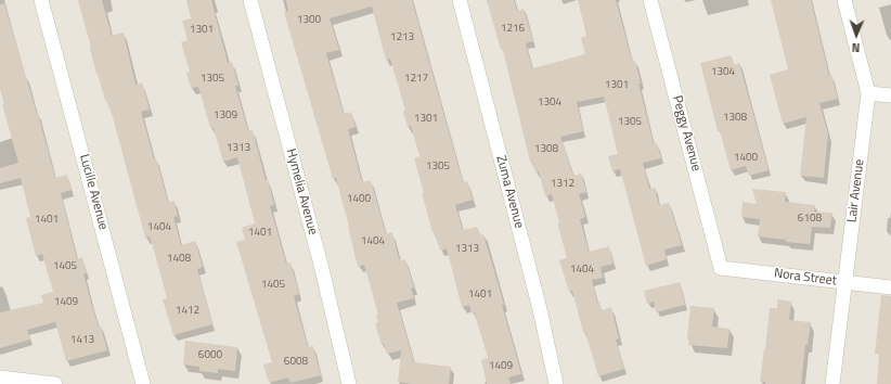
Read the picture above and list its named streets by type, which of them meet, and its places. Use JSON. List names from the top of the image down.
{
  "streets": {
    "street": [
      "Peggy Avenue",
      "Lair Avenue",
      "Lucille Avenue",
      "Hymelia Avenue",
      "Zuma Avenue",
      "Nora Street"
    ]
  },
  "crossings": [
    ["Peggy Avenue", "Nora Street"],
    ["Lair Avenue", "Nora Street"]
  ],
  "house_numbers": [
    "1300",
    "1216",
    "1301",
    "1213",
    "1304",
    "1305",
    "1217",
    "1301",
    "1304",
    "1309",
    "1308",
    "1301",
    "1305",
    "1313",
    "1308",
    "1400",
    "1305",
    "1312",
    "1400",
    "6108",
    "1401",
    "1404",
    "1401",
    "1404",
    "1313",
    "1408",
    "1405",
    "1404",
    "1405",
    "1401",
    "1409",
    "1412",
    "1413",
    "6000",
    "6008",
    "1409"
  ],
  "north": "bottom"
}
